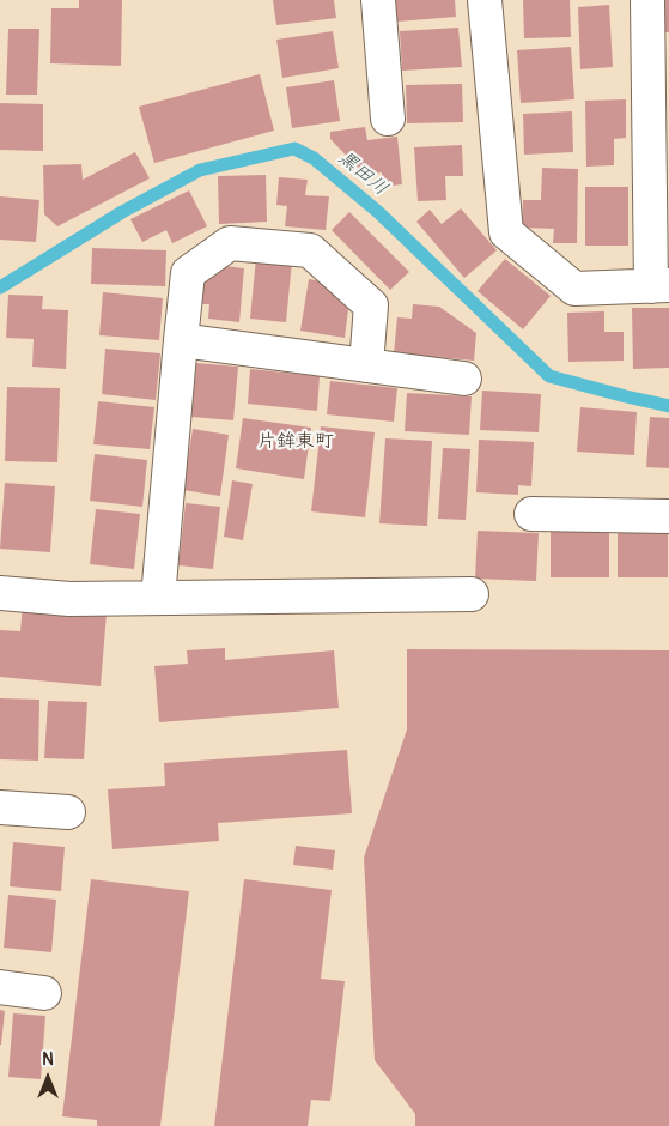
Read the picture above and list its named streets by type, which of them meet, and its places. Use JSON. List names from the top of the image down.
{
  "districts": ["片鉾東町"],
  "water": ["黒田川"],
  "north": "top"
}
